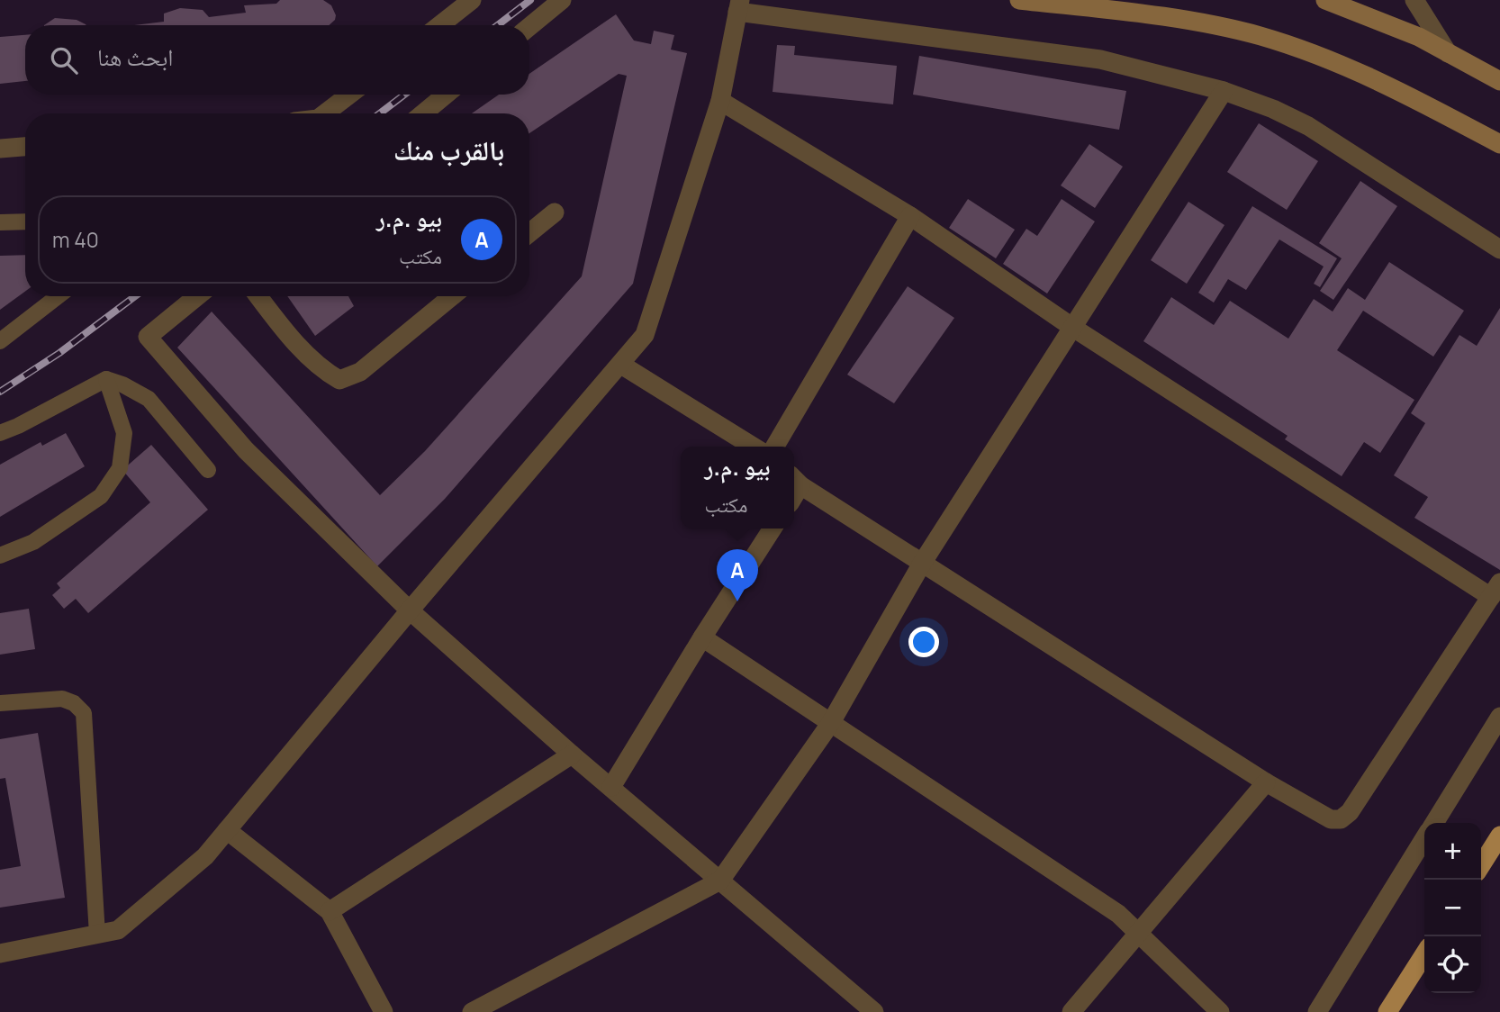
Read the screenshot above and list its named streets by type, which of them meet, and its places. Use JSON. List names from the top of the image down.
{
  "page": {
    "search": "ابحث هنا",
    "heading": "بالقرب منك",
    "list": [
      {
        "mark": "A",
        "name": "بيو .م.ر",
        "note": "مكتب",
        "value": "40 m"
      }
    ],
    "popup": ["بيو .م.ر", "مكتب"],
    "pins": "A",
    "map_buttons": ["+", "−"]
  }
}
